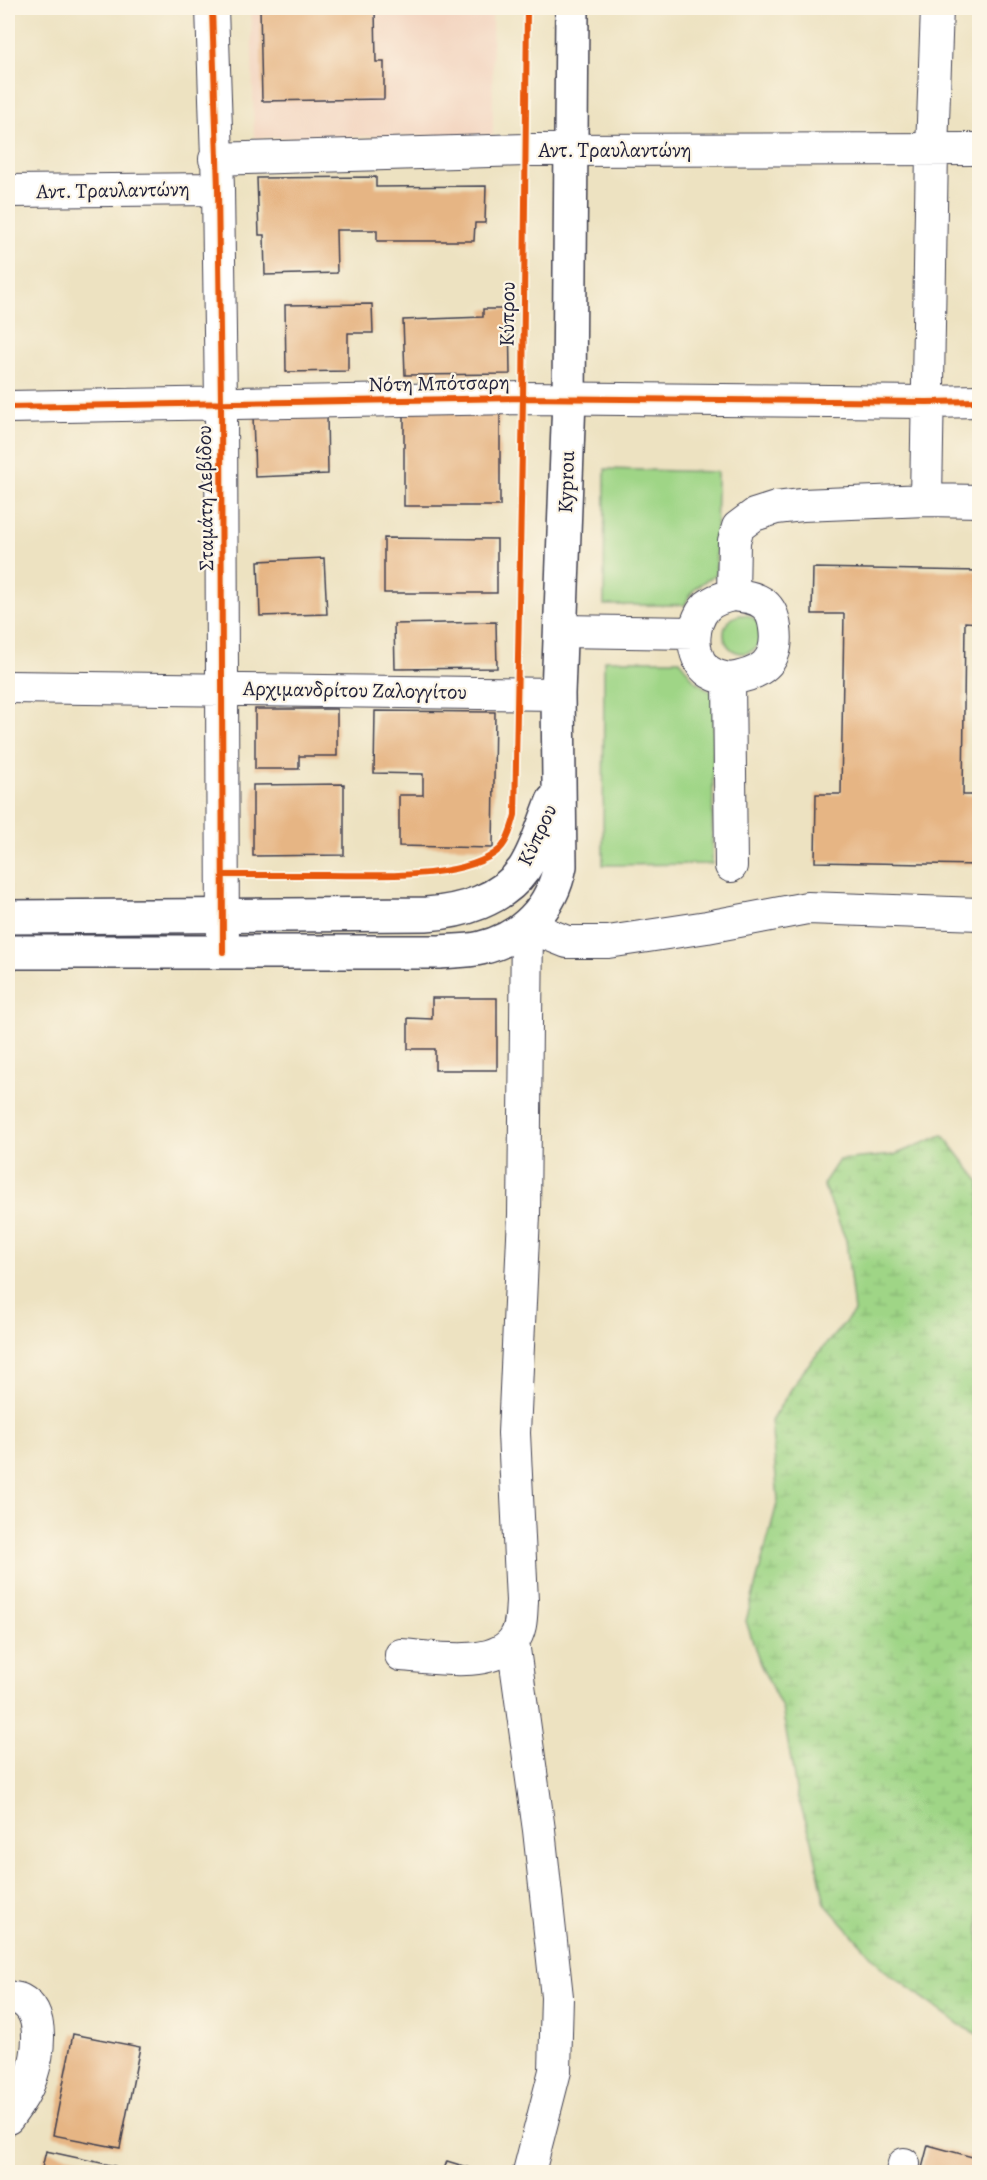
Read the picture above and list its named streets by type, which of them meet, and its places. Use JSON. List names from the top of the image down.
{
  "streets": {
    "main road": ["Κύπρου", "Kyprou"],
    "street": [
      "Αντ. Τραυλαντώνη",
      "Νότη Μπότσαρη",
      "Σταμάτη Λεβίδου",
      "Αρχιμανδρίτου Ζαλογγίτου"
    ]
  },
  "crossings": [
    ["Αντ. Τραυλαντώνη", "Kyprou"],
    ["Αντ. Τραυλαντώνη", "Σταμάτη Λεβίδου"],
    ["Κύπρου", "Kyprou"],
    ["Κύπρου", "Σταμάτη Λεβίδου"],
    ["Νότη Μπότσαρη", "Kyprou"],
    ["Νότη Μπότσαρη", "Σταμάτη Λεβίδου"],
    ["Kyprou", "Αρχιμανδρίτου Ζαλογγίτου"],
    ["Σταμάτη Λεβίδου", "Αρχιμανδρίτου Ζαλογγίτου"]
  ]
}
